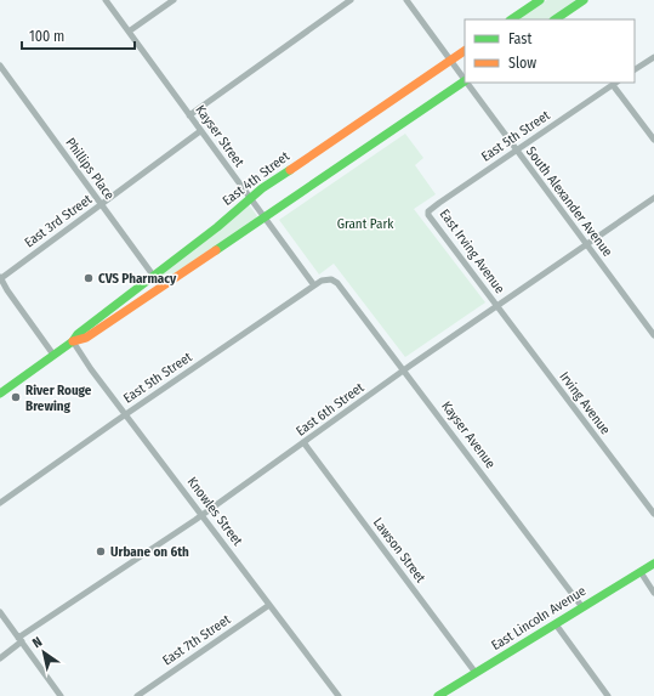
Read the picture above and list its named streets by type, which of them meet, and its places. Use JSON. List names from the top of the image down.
{
  "streets": {
    "street": [
      "Kayser Street",
      "East 5th Street",
      "Phillips Place",
      "East 4th Street",
      "South Alexander Avenue",
      "East 3rd Street",
      "East Irving Avenue",
      "Irving Avenue",
      "East 6th Street",
      "Kayser Avenue",
      "Knowles Street",
      "Lawson Street",
      "East Lincoln Avenue",
      "East 7th Street"
    ]
  },
  "crossings": [
    ["Kayser Street", "East 5th Street"],
    ["Kayser Street", "East 4th Street"],
    ["Kayser Street", "East 3rd Street"],
    ["East 5th Street", "South Alexander Avenue"],
    ["East 5th Street", "East Irving Avenue"],
    ["East 5th Street", "Kayser Avenue"],
    ["East 5th Street", "Knowles Street"],
    ["Phillips Place", "East 4th Street"],
    ["Phillips Place", "East 3rd Street"],
    ["East 4th Street", "South Alexander Avenue"],
    ["East 4th Street", "Knowles Street"],
    ["South Alexander Avenue", "East 6th Street"],
    ["East Irving Avenue", "Irving Avenue"],
    ["East Irving Avenue", "East 6th Street"],
    ["Irving Avenue", "East 6th Street"],
    ["East 6th Street", "Kayser Avenue"],
    ["East 6th Street", "Knowles Street"],
    ["East 6th Street", "Lawson Street"],
    ["Kayser Avenue", "East Lincoln Avenue"],
    ["Knowles Street", "East 7th Street"],
    ["Lawson Street", "East Lincoln Avenue"]
  ],
  "parks": ["Grant Park"],
  "places": ["CVS Pharmacy", "River Rouge Brewing", "Urbane on 6th"],
  "legend": ["Fast", "Slow"],
  "scale_bar": "100 m",
  "north": "top left"
}
